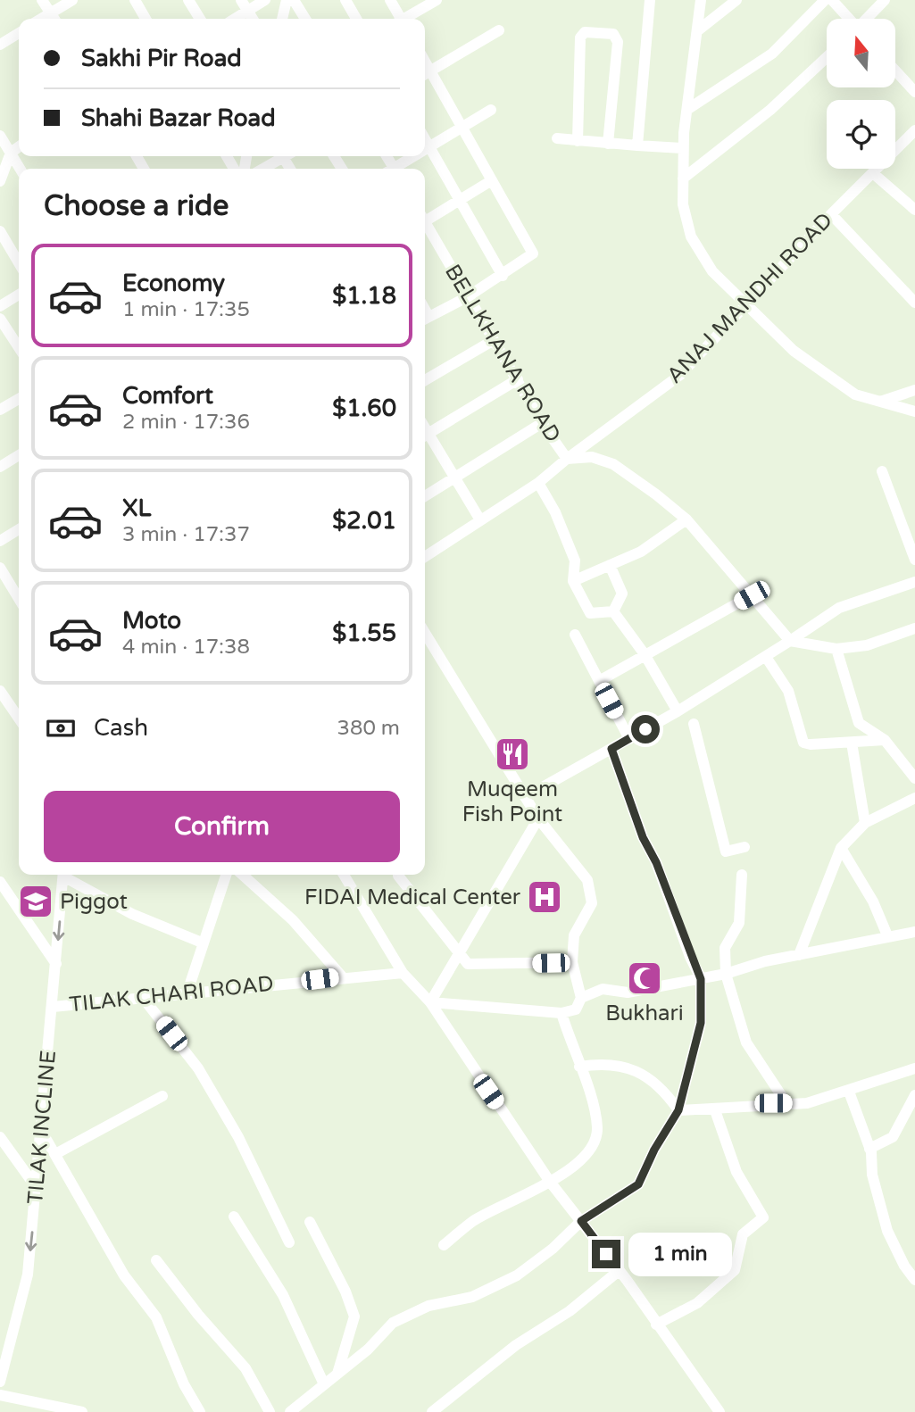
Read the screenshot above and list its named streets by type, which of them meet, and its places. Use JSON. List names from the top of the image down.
{
  "streets": {
    "street": [
      "ANAJ MANDHI ROAD",
      "BELLKHANA ROAD",
      "TILAK CHARI ROAD",
      "TILAK INCLINE"
    ]
  },
  "crossings": [
    ["ANAJ MANDHI ROAD", "BELLKHANA ROAD"],
    ["TILAK CHARI ROAD", "TILAK INCLINE"]
  ],
  "one_way": ["TILAK INCLINE"],
  "places": {
    "restaurant": ["Muqeem Fish Point"],
    "hospital": ["FIDAI Medical Center"],
    "school or university": ["Piggot"],
    "mosque": ["Bukhari"]
  },
  "north": "top",
  "page": {
    "banner": ["Sakhi Pir Road", "Shahi Bazar Road"],
    "heading": "Choose a ride",
    "list": [
      {
        "name": "Economy",
        "note": "1 min · 17:35",
        "value": "$1.18"
      },
      {
        "name": "Comfort",
        "note": "2 min · 17:36",
        "value": "$1.60"
      },
      {
        "name": "XL",
        "note": "3 min · 17:37",
        "value": "$2.01"
      },
      {
        "name": "Moto",
        "note": "4 min · 17:38",
        "value": "$1.55"
      }
    ],
    "pay": ["Cash", "380 m"],
    "buttons": "Confirm",
    "bubble": "1 min"
  }
}
